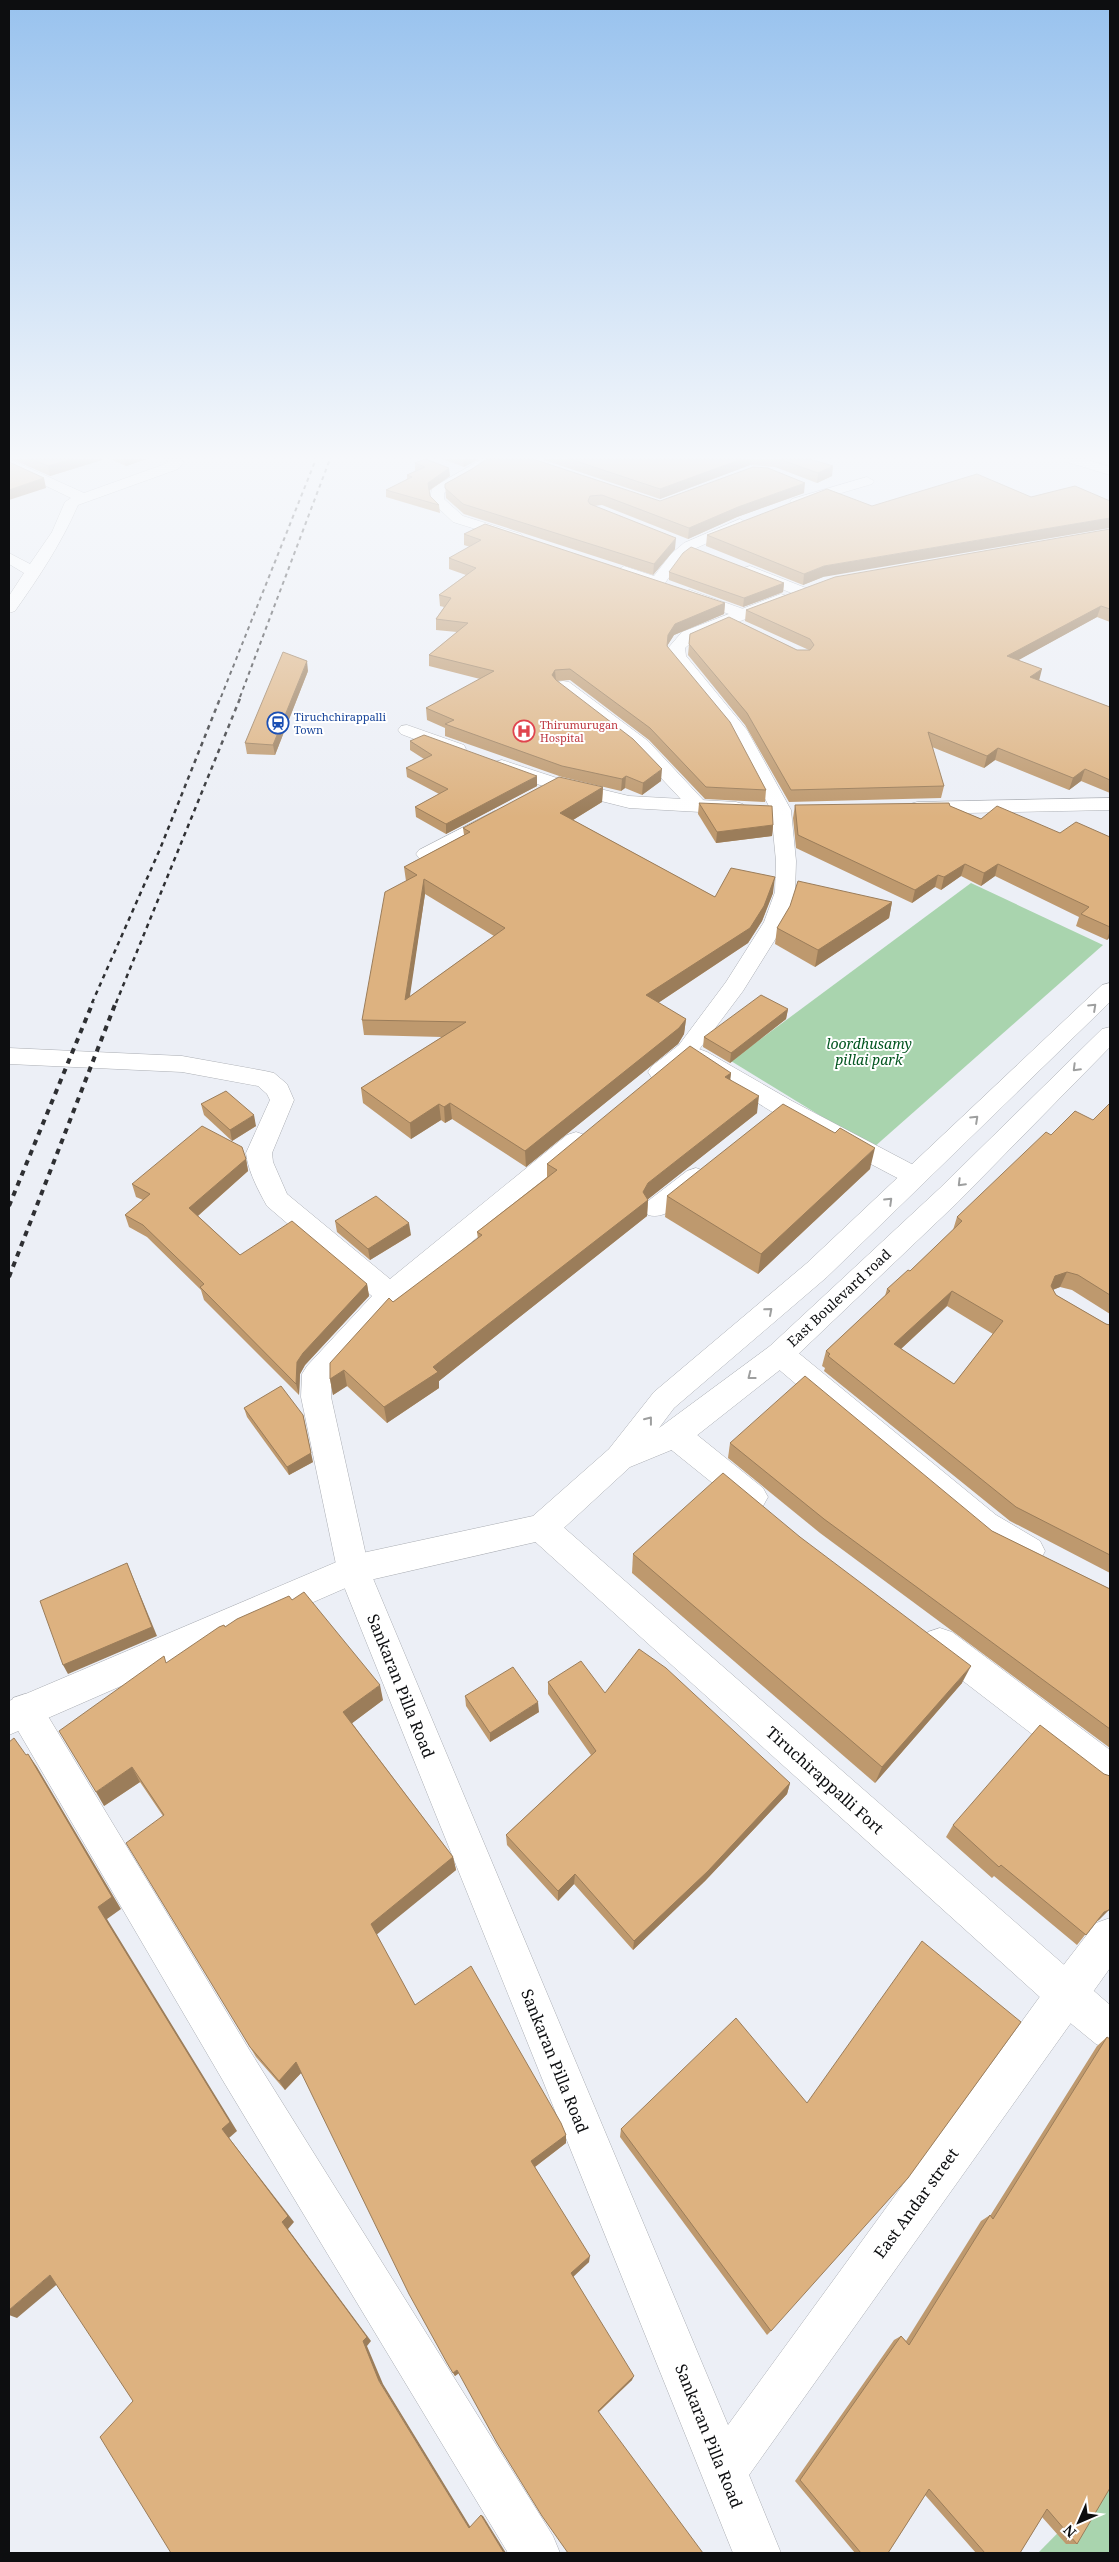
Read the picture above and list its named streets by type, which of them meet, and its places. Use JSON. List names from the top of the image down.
{
  "streets": {
    "street": [
      "East Boulevard road",
      "Sankaran Pilla Road",
      "Tiruchirappalli Fort",
      "East Andar street"
    ]
  },
  "crossings": [
    ["East Boulevard road", "Tiruchirappalli Fort"],
    ["Sankaran Pilla Road", "East Andar street"],
    ["Tiruchirappalli Fort", "East Andar street"]
  ],
  "parks": ["loordhusamy pillai park"],
  "places": {
    "station": ["Tiruchchirappalli Town"],
    "hospital": ["Thirumurugan Hospital"]
  },
  "north": "bottom left"
}
